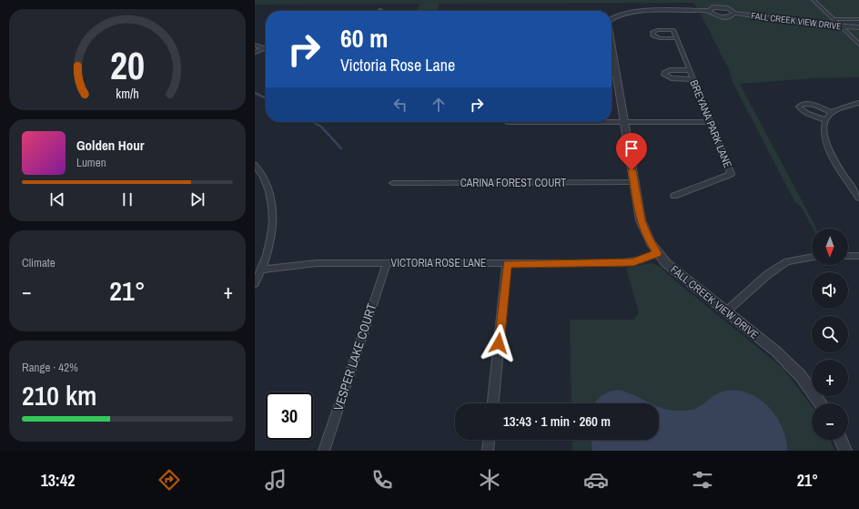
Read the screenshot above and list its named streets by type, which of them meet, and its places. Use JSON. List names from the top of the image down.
{
  "streets": {
    "street": [
      "FALL CREEK VIEW DRIVE",
      "BREYANA PARK LANE",
      "CARINA FOREST COURT",
      "VICTORIA ROSE LANE",
      "VESPER LAKE COURT"
    ]
  },
  "crossings": [
    ["FALL CREEK VIEW DRIVE", "CARINA FOREST COURT"],
    ["FALL CREEK VIEW DRIVE", "VICTORIA ROSE LANE"],
    ["VICTORIA ROSE LANE", "VESPER LAKE COURT"]
  ],
  "north": "bottom",
  "page": {
    "turn": ["60 m", "Victoria Rose Lane"],
    "song": ["Golden Hour", "Lumen"],
    "map_buttons": ["+", "−"],
    "tile": [
      "Climate",
      ["Range · 42%", "210 km"]
    ],
    "heat": ["−", "21°", "+"],
    "limit": "30",
    "trip": "13:43 · 1 min · 260 m",
    "tabs": ["13:42", "21°"],
    "gauge": ["20", "km/h"]
  }
}
